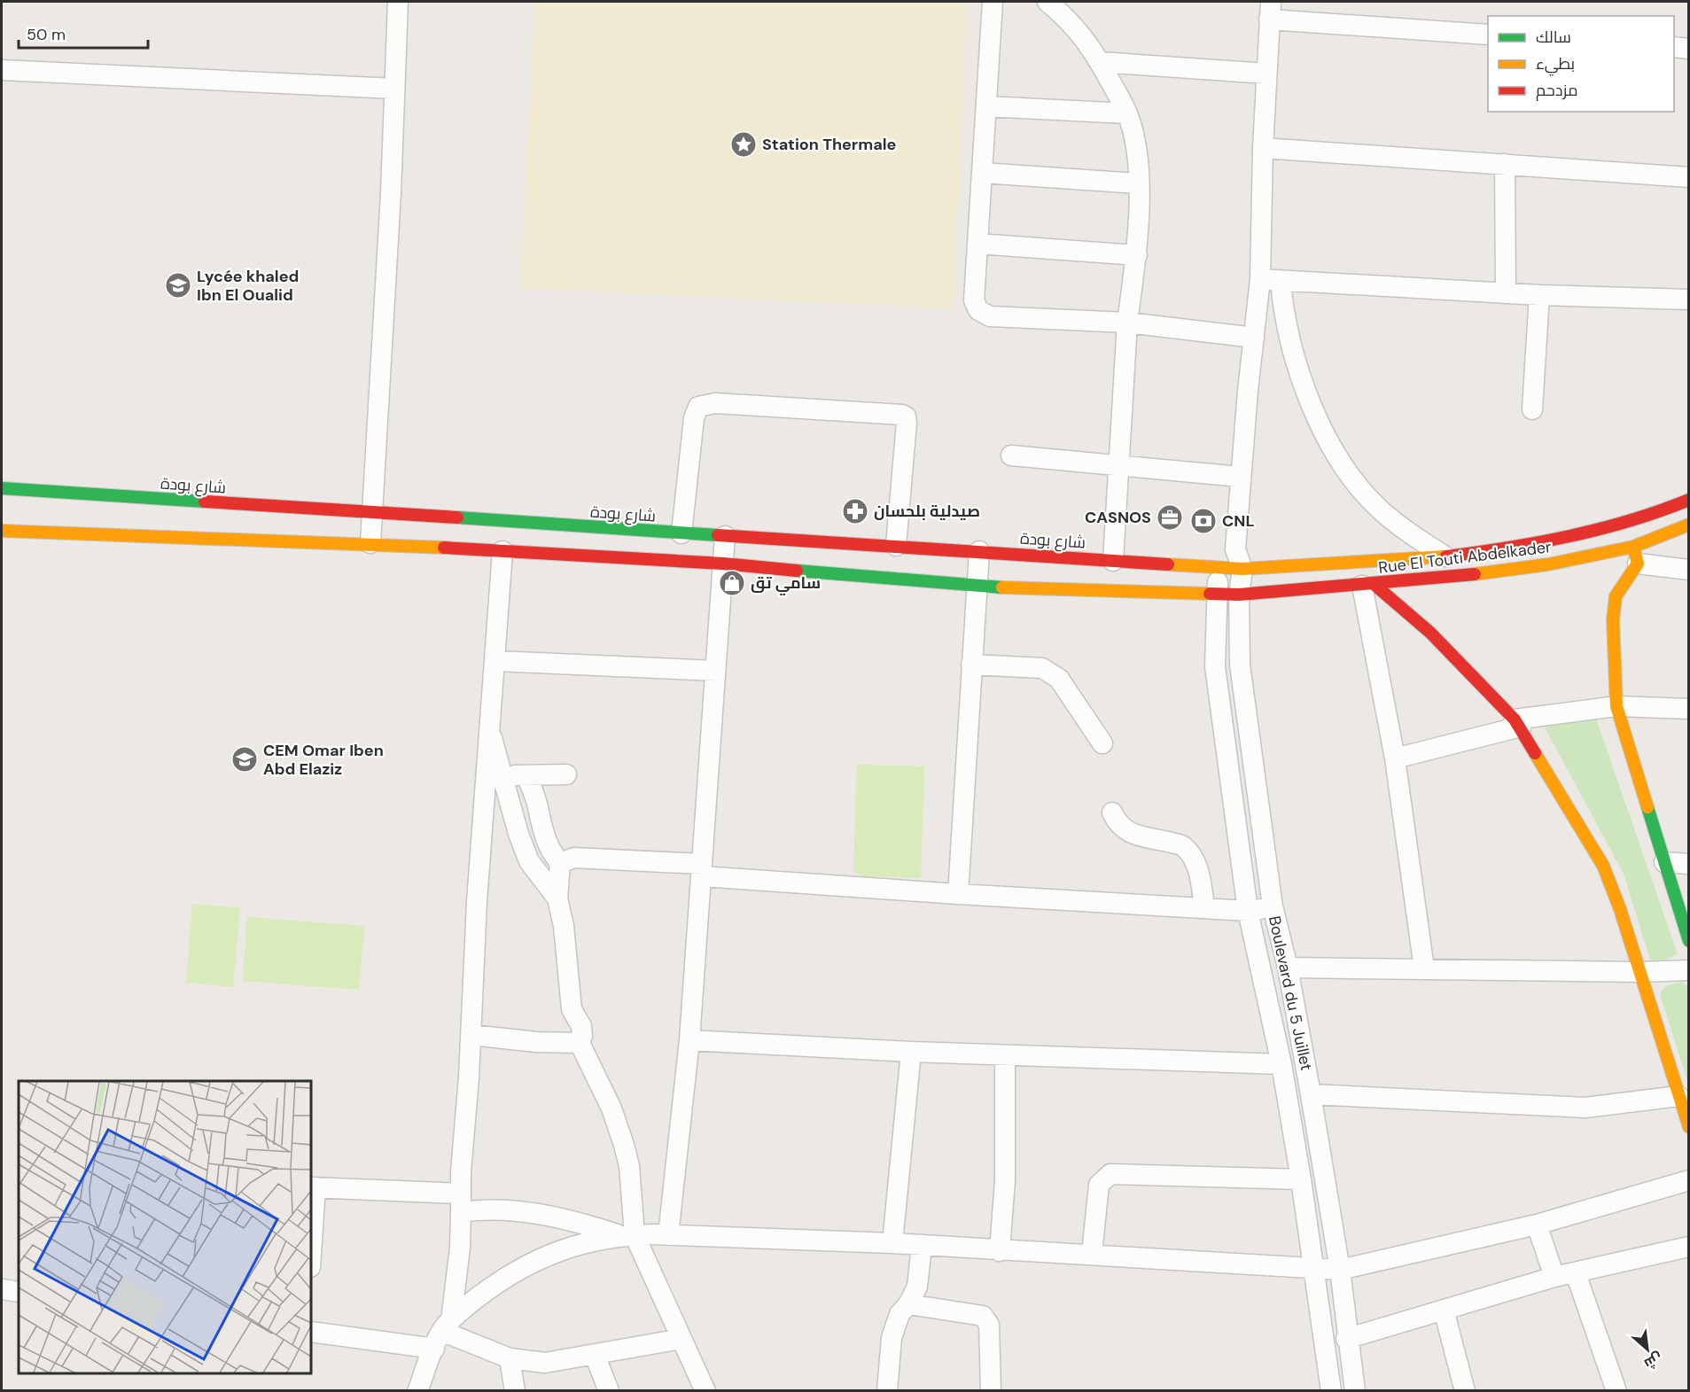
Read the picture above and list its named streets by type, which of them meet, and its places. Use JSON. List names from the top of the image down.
{
  "streets": {
    "street": ["شارع بودة", "Rue El Touti Abdelkader", "Boulevard du 5 Juillet"]
  },
  "crossings": [
    ["شارع بودة", "Rue El Touti Abdelkader"],
    ["شارع بودة", "Boulevard du 5 Juillet"],
    ["Rue El Touti Abdelkader", "Boulevard du 5 Juillet"]
  ],
  "places": {
    "place": ["Station Thermale"],
    "school or university": ["Lycée khaled Ibn El Oualid", "CEM Omar Iben Abd Elaziz"],
    "pharmacy": ["صيدلية بلحسان"],
    "office": ["CASNOS"],
    "bank": ["CNL"],
    "shop": ["سامي تق"]
  },
  "legend": ["سالك", "بطيء", "مزدحم"],
  "scale_bar": "50 m",
  "north": "bottom right"
}
